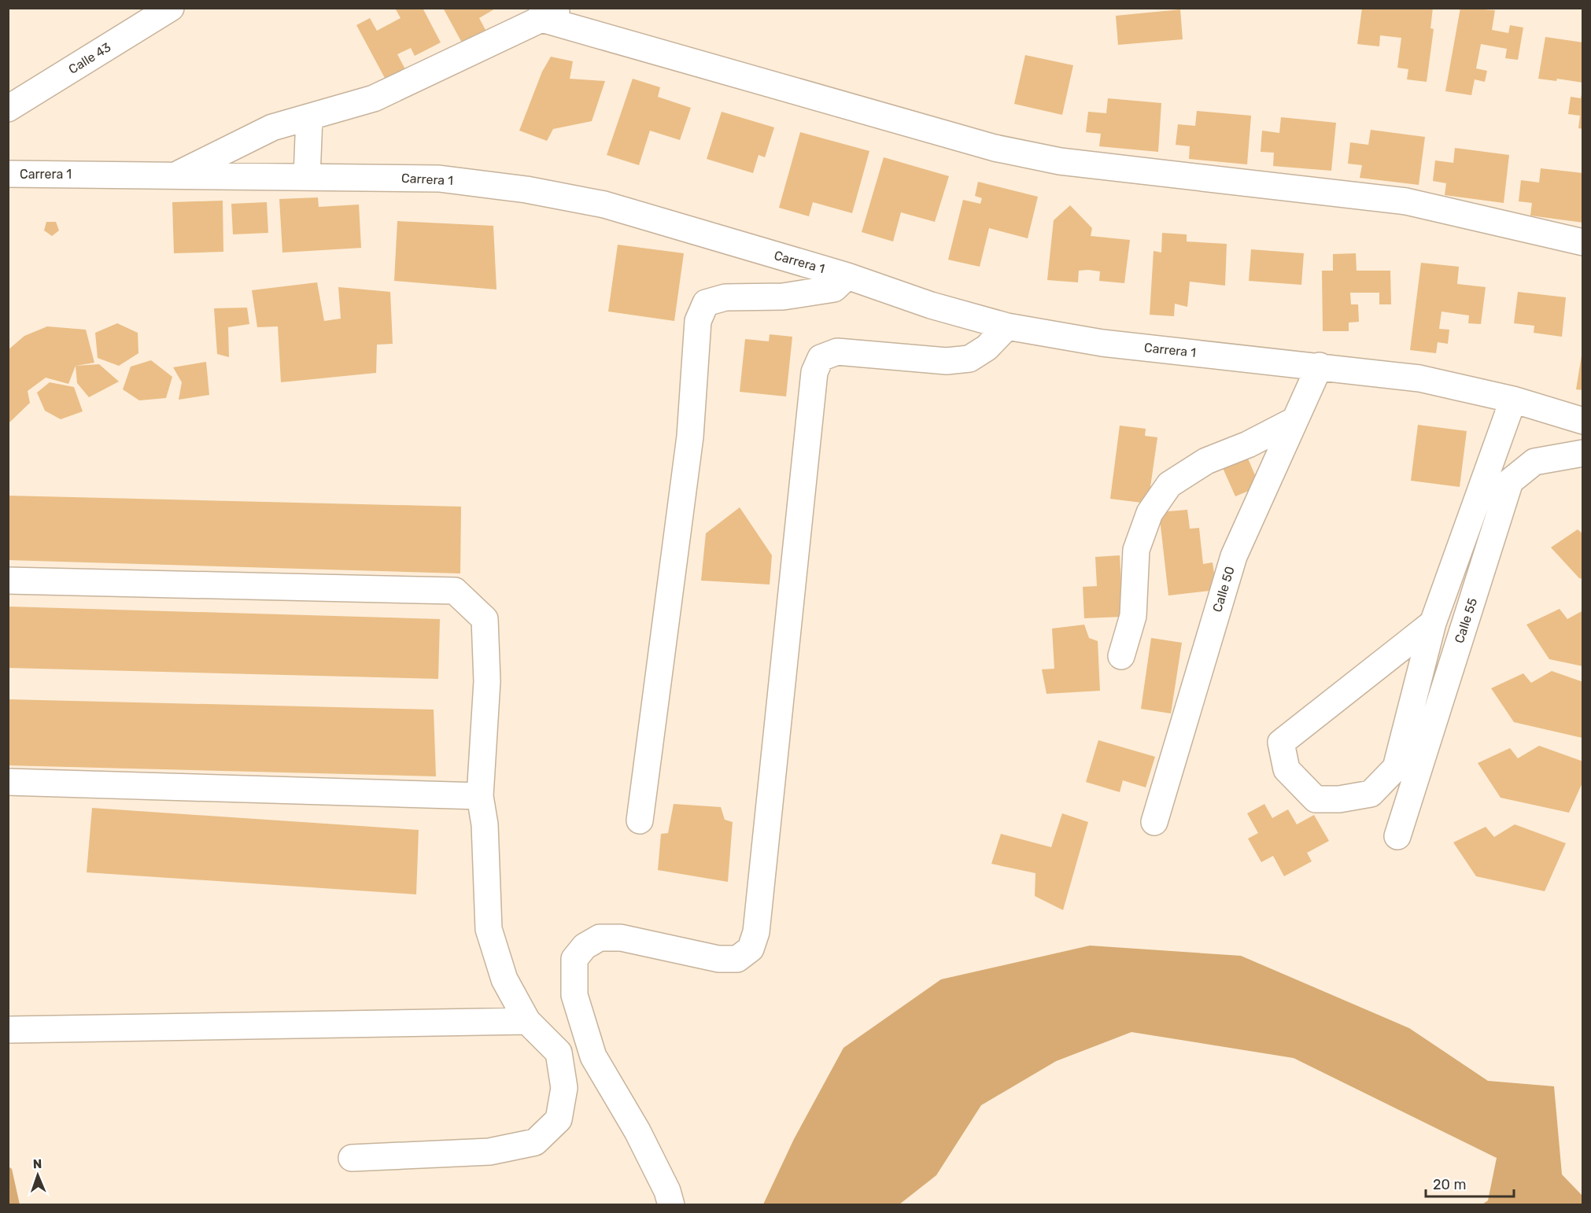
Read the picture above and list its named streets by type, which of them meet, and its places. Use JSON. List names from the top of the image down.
{
  "streets": {
    "street": [
      "Calle 43",
      "Carrera 1",
      "Calle 50",
      "Calle 55"
    ]
  },
  "crossings": [
    ["Carrera 1", "Calle 50"]
  ],
  "scale_bar": "20 m",
  "north": "top"
}
